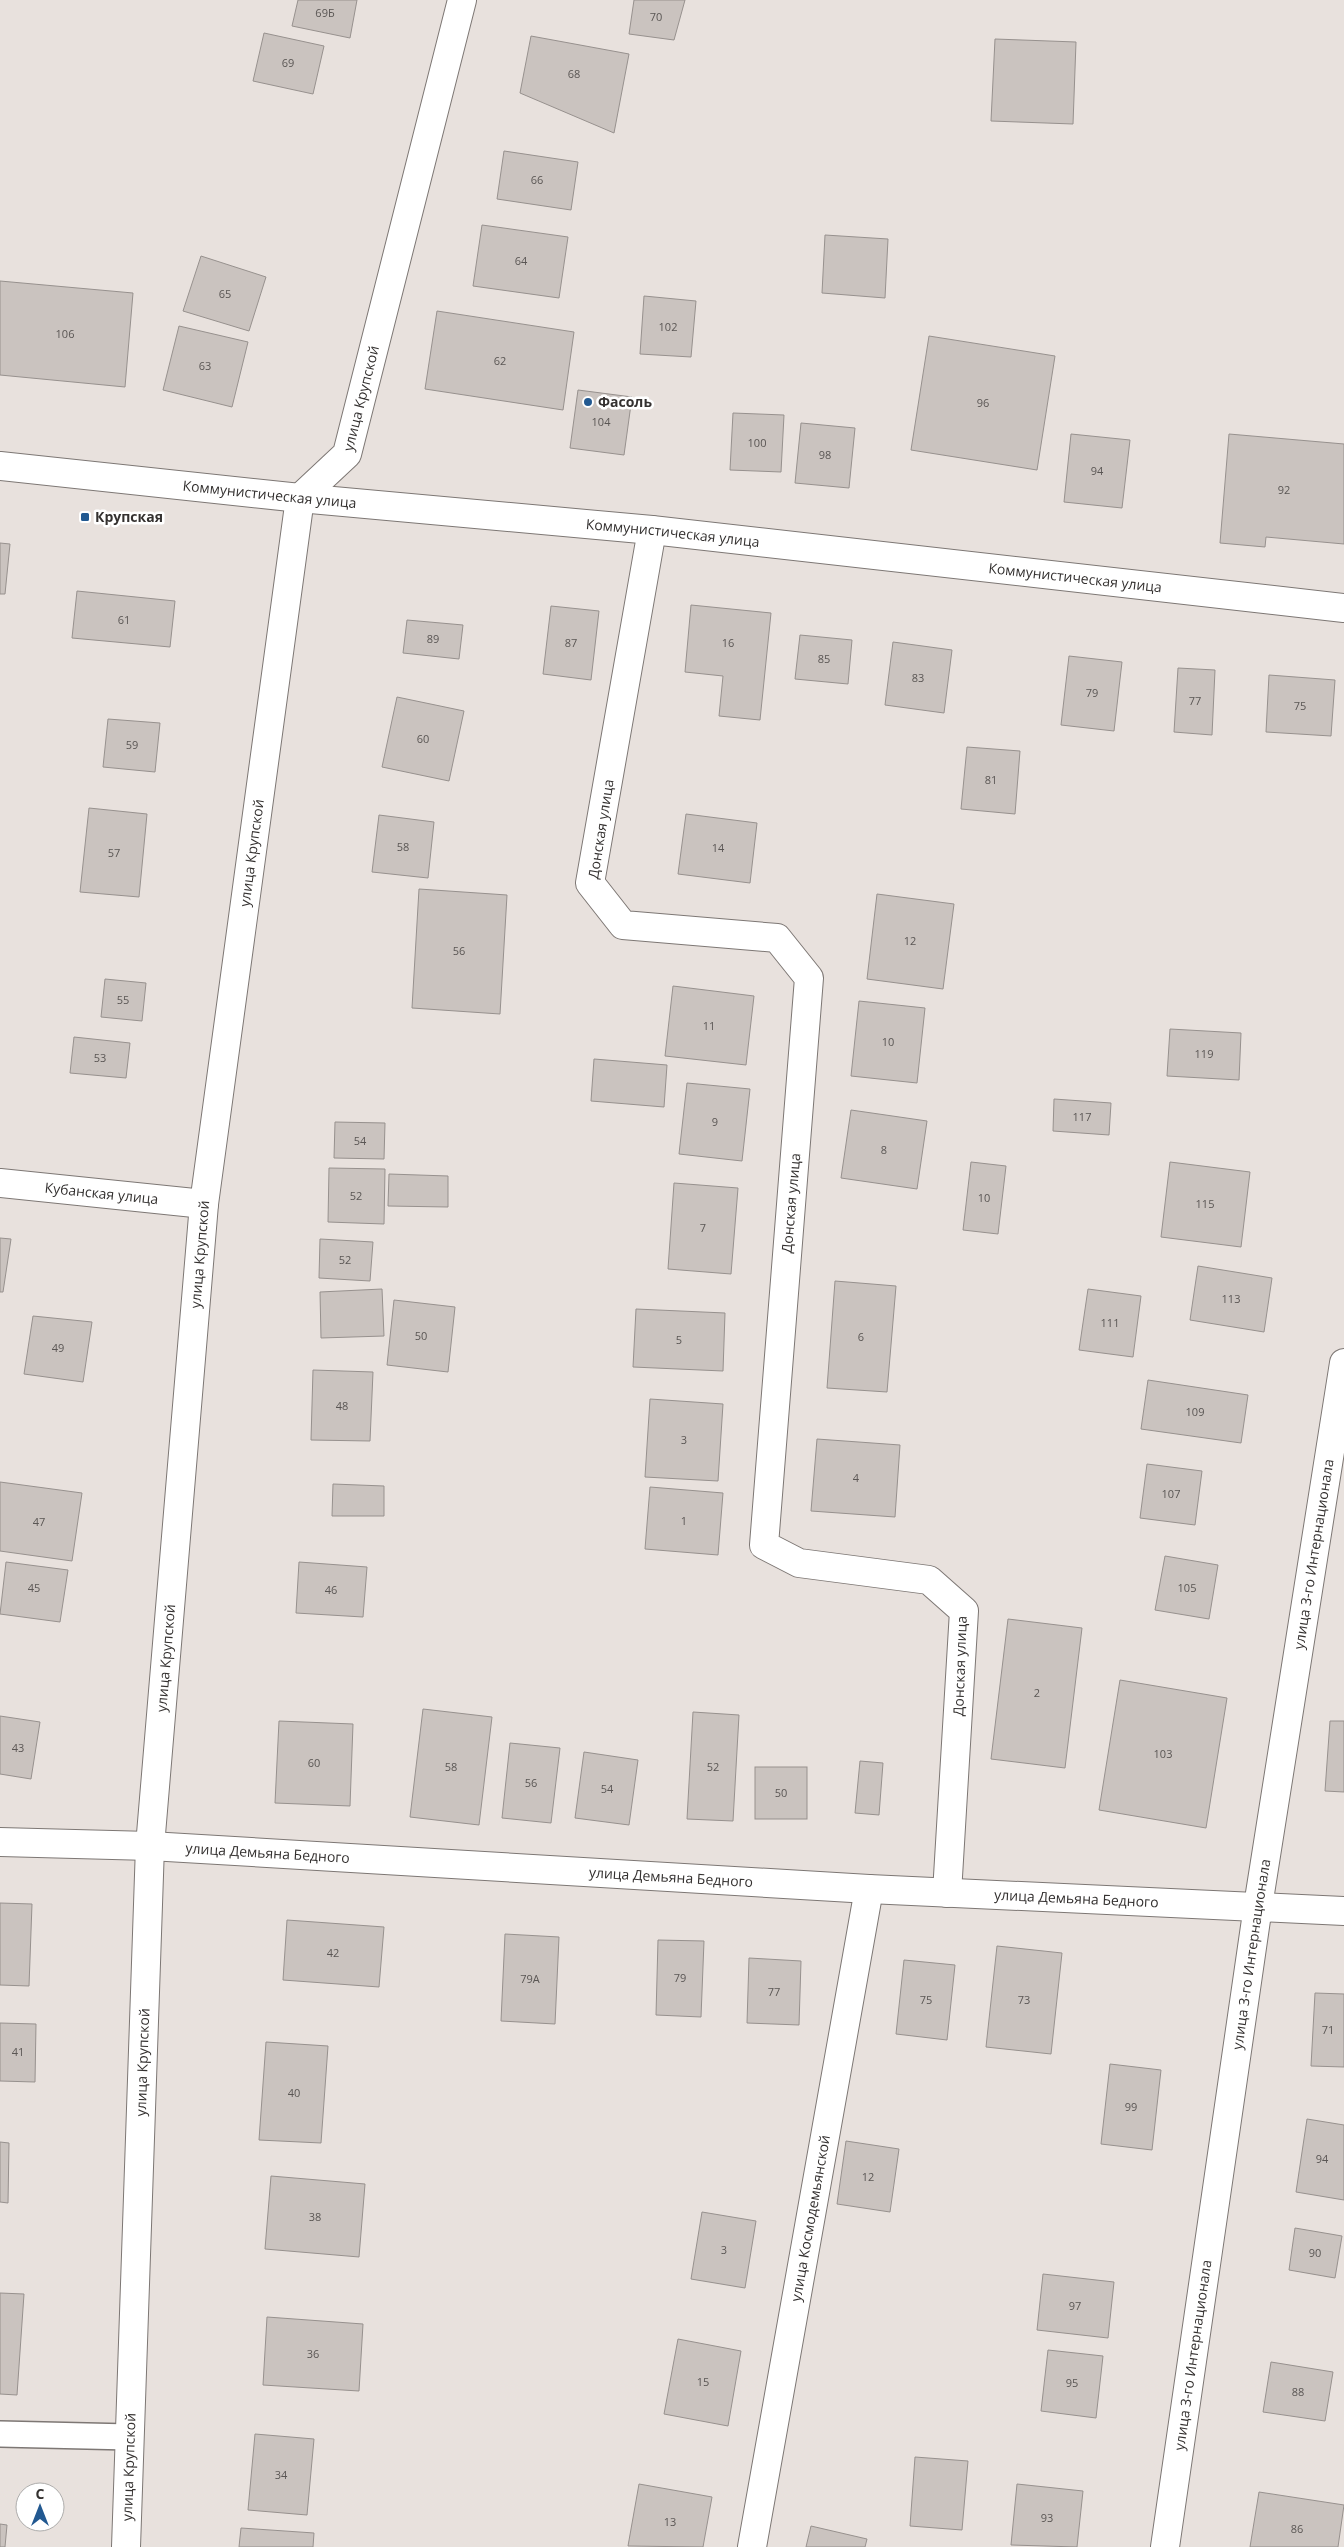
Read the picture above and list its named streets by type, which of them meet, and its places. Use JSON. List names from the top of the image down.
{
  "streets": {
    "street": [
      "улица Крупской",
      "Коммунистическая улица",
      "Донская улица",
      "Кубанская улица",
      "улица 3-го Интернационала",
      "улица Демьяна Бедного",
      "улица Космодемьянской"
    ]
  },
  "crossings": [
    ["улица Крупской", "Коммунистическая улица"],
    ["улица Крупской", "Кубанская улица"],
    ["улица Крупской", "улица Демьяна Бедного"],
    ["Коммунистическая улица", "Донская улица"],
    ["Донская улица", "улица Демьяна Бедного"],
    ["улица 3-го Интернационала", "улица Демьяна Бедного"],
    ["улица Демьяна Бедного", "улица Космодемьянской"]
  ],
  "places": {
    "other": ["Фасоль"],
    "transit": ["Крупская"]
  },
  "house_numbers": [
    "69Б",
    "70",
    "69",
    "68",
    "66",
    "64",
    "65",
    "102",
    "106",
    "62",
    "63",
    "96",
    "104",
    "100",
    "98",
    "94",
    "92",
    "61",
    "89",
    "87",
    "16",
    "85",
    "83",
    "79",
    "77",
    "75",
    "60",
    "59",
    "81",
    "58",
    "14",
    "57",
    "12",
    "56",
    "55",
    "11",
    "10",
    "119",
    "53",
    "117",
    "9",
    "54",
    "8",
    "52",
    "10",
    "115",
    "7",
    "52",
    "113",
    "111",
    "50",
    "6",
    "5",
    "49",
    "48",
    "109",
    "3",
    "4",
    "107",
    "1",
    "47",
    "45",
    "105",
    "46",
    "2",
    "43",
    "103",
    "60",
    "58",
    "52",
    "56",
    "54",
    "50",
    "42",
    "79",
    "79А",
    "77",
    "75",
    "73",
    "71",
    "41",
    "40",
    "99",
    "94",
    "12",
    "38",
    "3",
    "90",
    "97",
    "36",
    "15",
    "95",
    "88",
    "34",
    "93",
    "13",
    "86"
  ],
  "north": "top"
}
